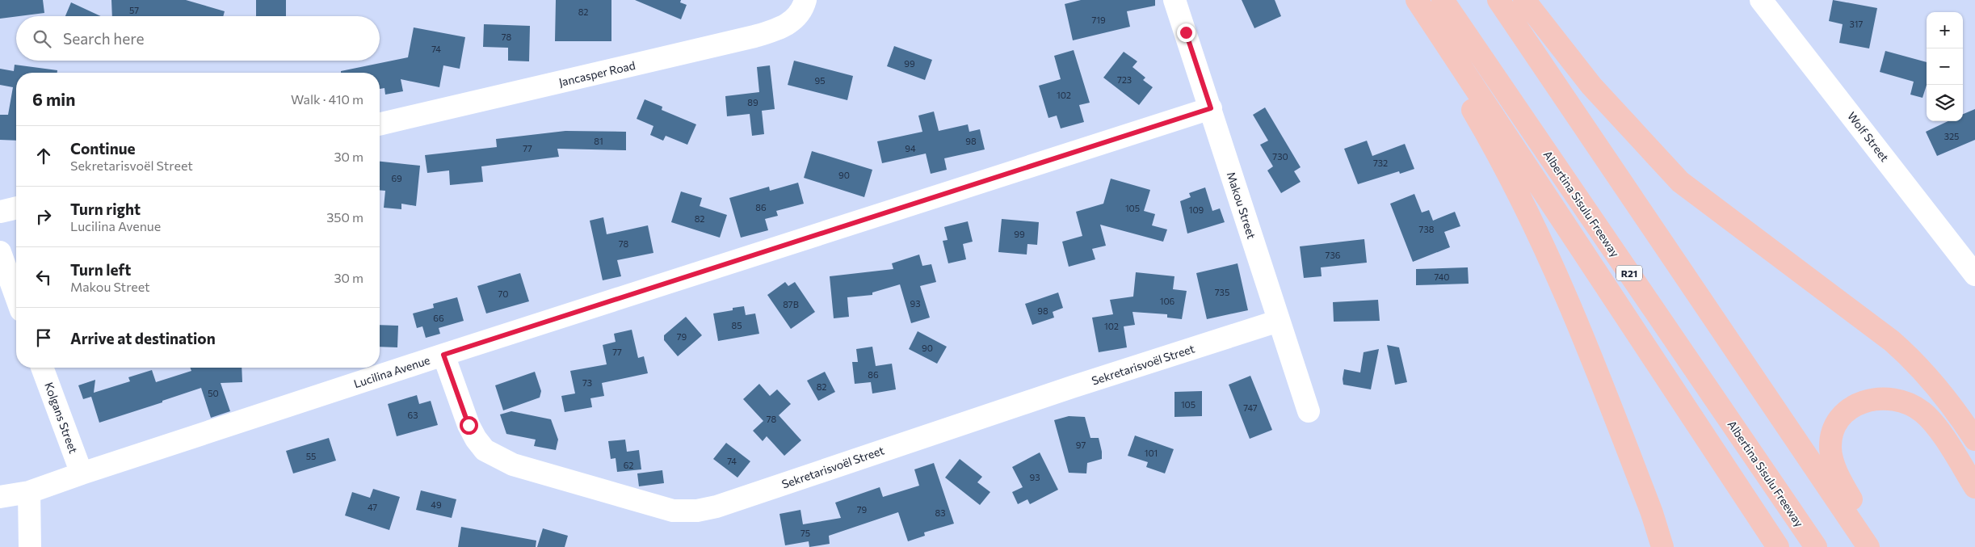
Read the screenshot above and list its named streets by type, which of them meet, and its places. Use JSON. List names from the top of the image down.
{
  "streets": {
    "highway": ["Albertina Sisulu Freeway", "R21"],
    "street": [
      "Jancasper Road",
      "Wolf Street",
      "Makou Street",
      "Sekretarisvoël Street",
      "Lucilina Avenue",
      "Kolgans Street"
    ]
  },
  "crossings": [
    ["Makou Street", "Sekretarisvoël Street"],
    ["Makou Street", "Lucilina Avenue"],
    ["Sekretarisvoël Street", "Lucilina Avenue"],
    ["Lucilina Avenue", "Kolgans Street"]
  ],
  "house_numbers": [
    "57",
    "82",
    "719",
    "317",
    "78",
    "74",
    "99",
    "723",
    "95",
    "102",
    "89",
    "325",
    "81",
    "98",
    "77",
    "94",
    "730",
    "732",
    "90",
    "69",
    "86",
    "105",
    "109",
    "82",
    "738",
    "99",
    "78",
    "736",
    "740",
    "735",
    "70",
    "106",
    "93",
    "87B",
    "98",
    "66",
    "85",
    "102",
    "79",
    "90",
    "77",
    "86",
    "73",
    "82",
    "50",
    "105",
    "747",
    "63",
    "78",
    "97",
    "101",
    "55",
    "74",
    "62",
    "93",
    "49",
    "47",
    "79",
    "83",
    "75"
  ],
  "page": {
    "map_buttons": ["+", "−"],
    "search": "Search here",
    "heading": ["6 min", "Walk · 410 m"],
    "list": [
      ["Continue", "Sekretarisvoël Street", "30 m"],
      ["Turn right", "Lucilina Avenue", "350 m"],
      ["Turn left", "Makou Street", "30 m"],
      "Arrive at destination"
    ]
  }
}
